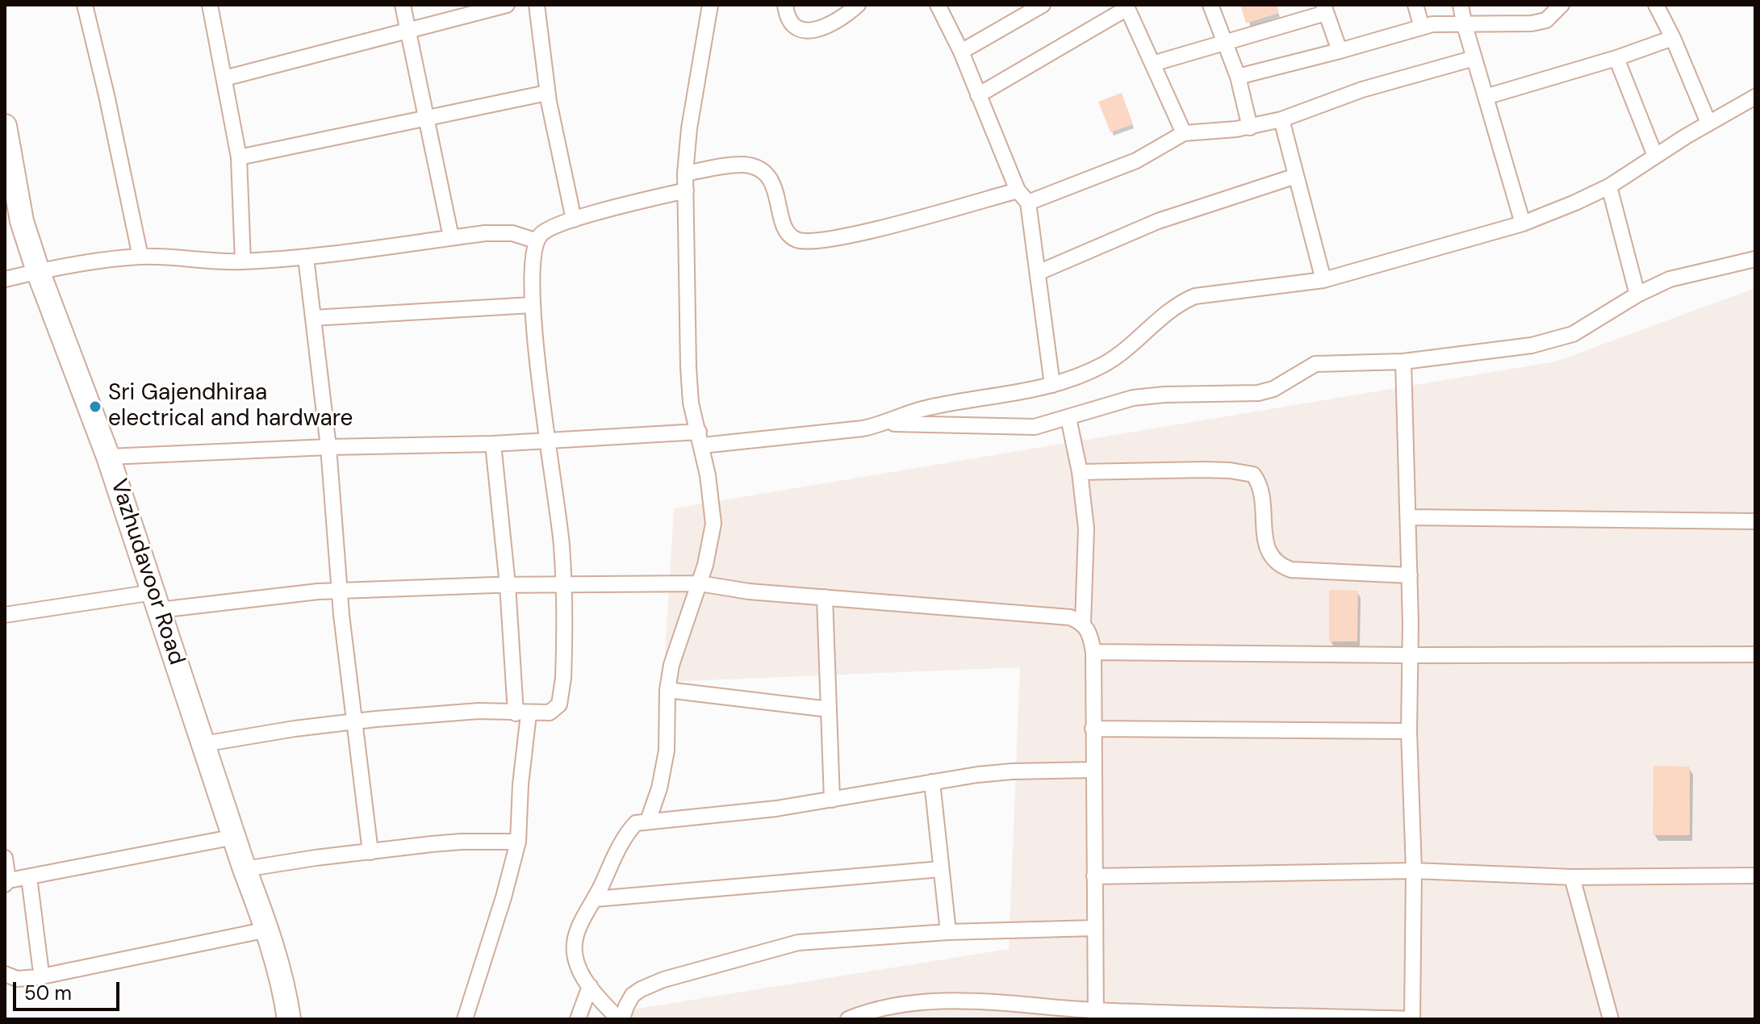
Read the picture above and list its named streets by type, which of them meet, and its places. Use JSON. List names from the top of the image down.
{
  "streets": {
    "main road": ["Vazhudavoor Road"]
  },
  "places": ["Sri Gajendhiraa electrical and hardware"],
  "scale_bar": "50 m"
}
